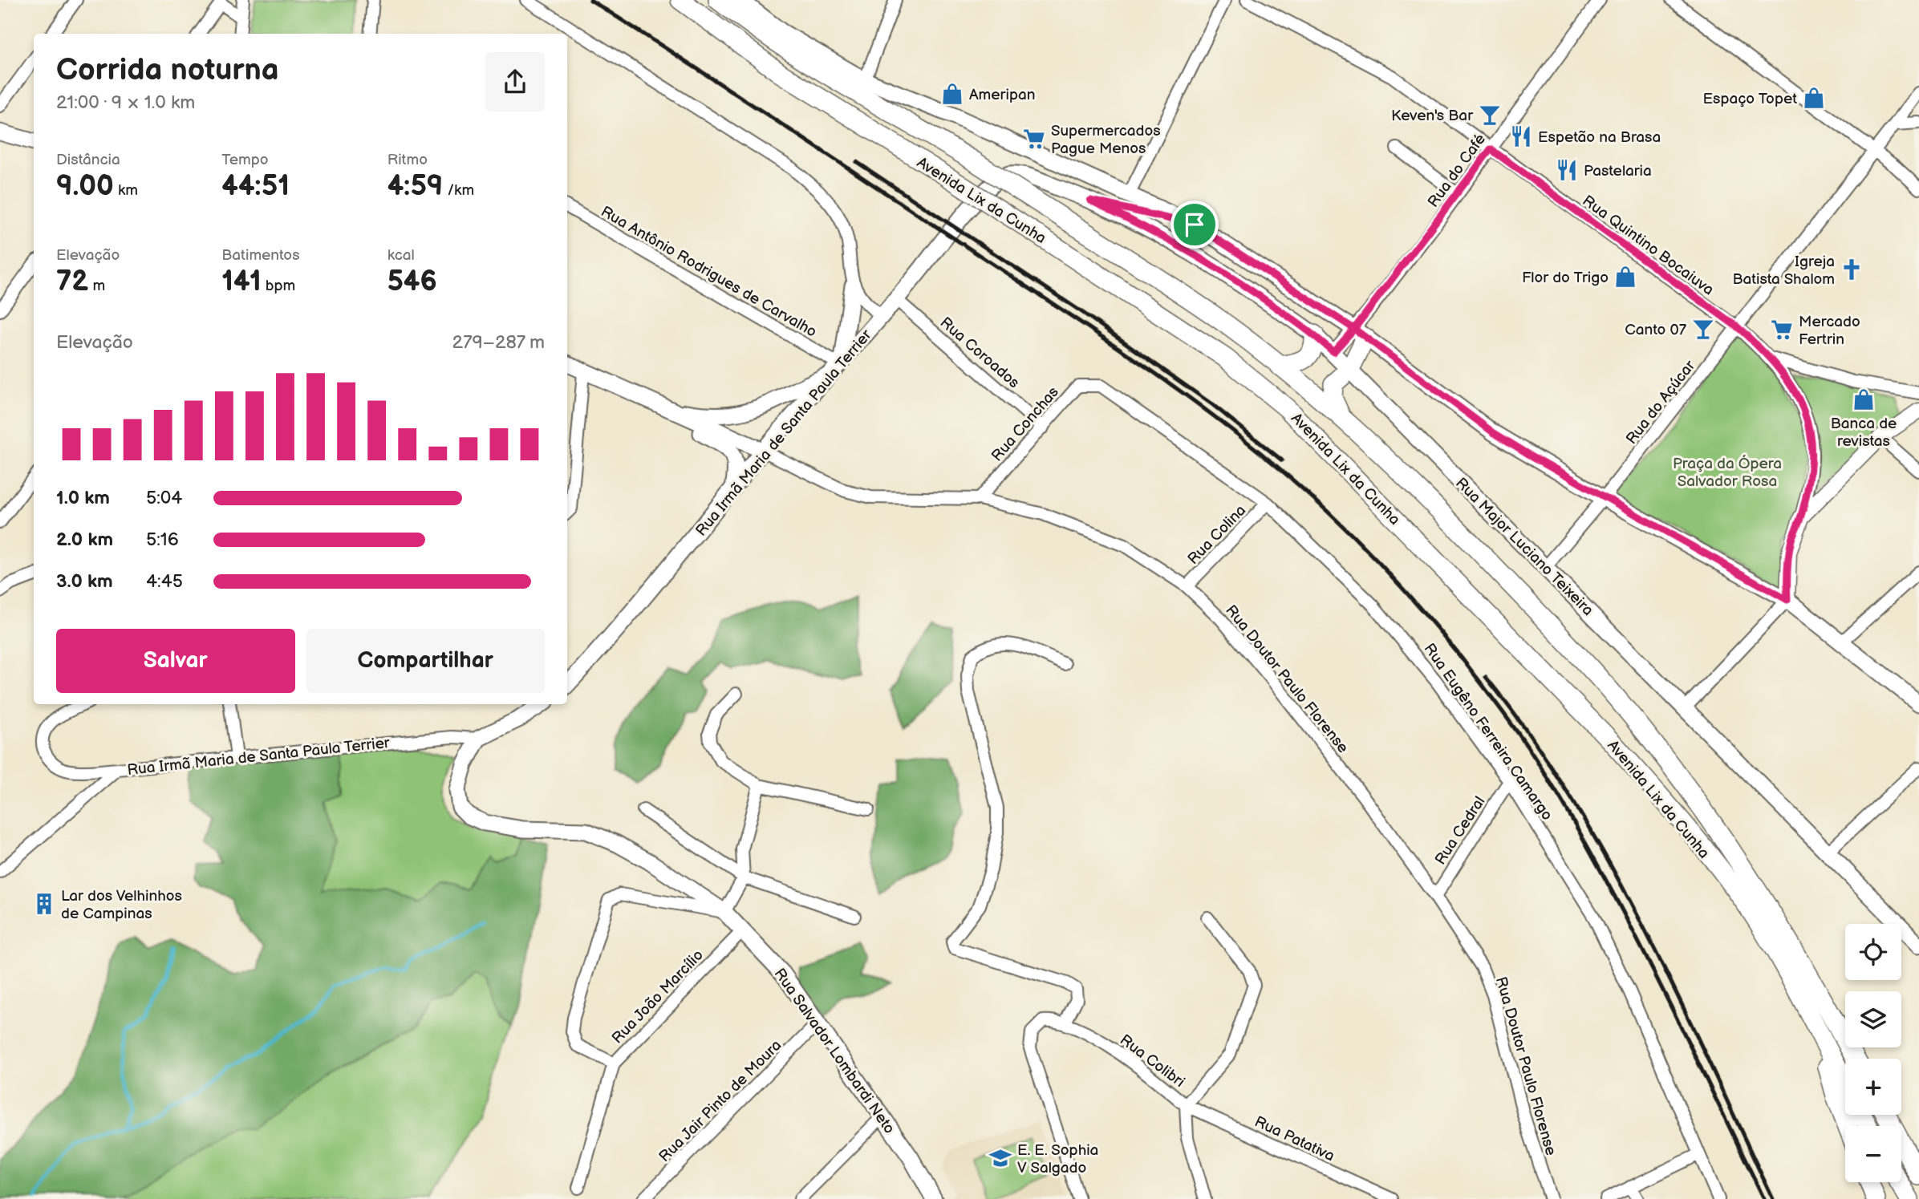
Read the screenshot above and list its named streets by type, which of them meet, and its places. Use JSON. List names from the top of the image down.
{
  "streets": {
    "highway": ["Avenida Lix da Cunha"],
    "main road": ["Rua Irmã Maria de Santa Paula Terrier", "Rua Major Luciano Teixeira", "Rua Salvador Lombardi Neto"],
    "street": [
      "Rua do Café",
      "Rua Quintino Bocaiuva",
      "Rua Antônio Rodrigues de Carvalho",
      "Rua Coroados",
      "Rua do Açúcar",
      "Rua Conchas",
      "Rua Colina",
      "Rua Doutor Paulo Florense",
      "Rua Eugêno Ferreira Camargo",
      "Rua Cedral",
      "Rua João Marcílio",
      "Rua Colibri",
      "Rua Jair Pinto de Moura",
      "Rua Patativa"
    ]
  },
  "crossings": [
    ["Rua do Café", "Rua Quintino Bocaiuva"],
    ["Rua do Café", "Rua Major Luciano Teixeira"],
    ["Rua Quintino Bocaiuva", "Rua do Açúcar"],
    ["Rua Antônio Rodrigues de Carvalho", "Rua Irmã Maria de Santa Paula Terrier"],
    ["Rua Coroados", "Rua Conchas"],
    ["Rua Coroados", "Rua Irmã Maria de Santa Paula Terrier"],
    ["Rua do Açúcar", "Rua Major Luciano Teixeira"],
    ["Rua Conchas", "Rua Doutor Paulo Florense"],
    ["Rua Conchas", "Rua Eugêno Ferreira Camargo"],
    ["Rua Irmã Maria de Santa Paula Terrier", "Rua Major Luciano Teixeira"],
    ["Rua Irmã Maria de Santa Paula Terrier", "Rua Doutor Paulo Florense"],
    ["Rua Irmã Maria de Santa Paula Terrier", "Rua Salvador Lombardi Neto"],
    ["Rua Colina", "Rua Doutor Paulo Florense"],
    ["Rua Colina", "Rua Eugêno Ferreira Camargo"],
    ["Rua Doutor Paulo Florense", "Rua Cedral"],
    ["Rua Eugêno Ferreira Camargo", "Rua Cedral"],
    ["Rua João Marcílio", "Rua Salvador Lombardi Neto"],
    ["Rua Salvador Lombardi Neto", "Rua Jair Pinto de Moura"],
    ["Rua Colibri", "Rua Patativa"]
  ],
  "parks": ["Praça da Ópera Salvador Rosa"],
  "places": {
    "shop": [
      "Ameripan",
      "Espaço Topet",
      "Flor do Trigo",
      "Banca de revistas"
    ],
    "bar": ["Keven's Bar", "Canto 07"],
    "restaurant": ["Espetão na Brasa", "Pastelaria"],
    "supermarket": ["Supermercados Pague Menos", "Mercado Fertrin"],
    "church": ["Igreja Batista Shalom"],
    "building": ["Lar dos Velhinhos de Campinas"],
    "school or university": ["E. E. Sophia V Salgado"]
  },
  "page": {
    "heading": ["Corrida noturna", "21:00 · 9 × 1.0 km"],
    "stats": [
      ["Distância", "9.00 km"],
      ["Tempo", "44:51"],
      ["Ritmo", "4:59 /km"],
      ["Elevação", "72 m"],
      ["Batimentos", "141 bpm"],
      ["kcal", "546"]
    ],
    "chart": ["Elevação", "279–287 m"],
    "list": [
      {
        "name": "1.0 km",
        "note": "5:04"
      },
      {
        "name": "2.0 km",
        "note": "5:16"
      },
      {
        "name": "3.0 km",
        "note": "4:45"
      }
    ],
    "buttons": ["Salvar", "Compartilhar"],
    "map_buttons": ["+", "−"]
  }
}
